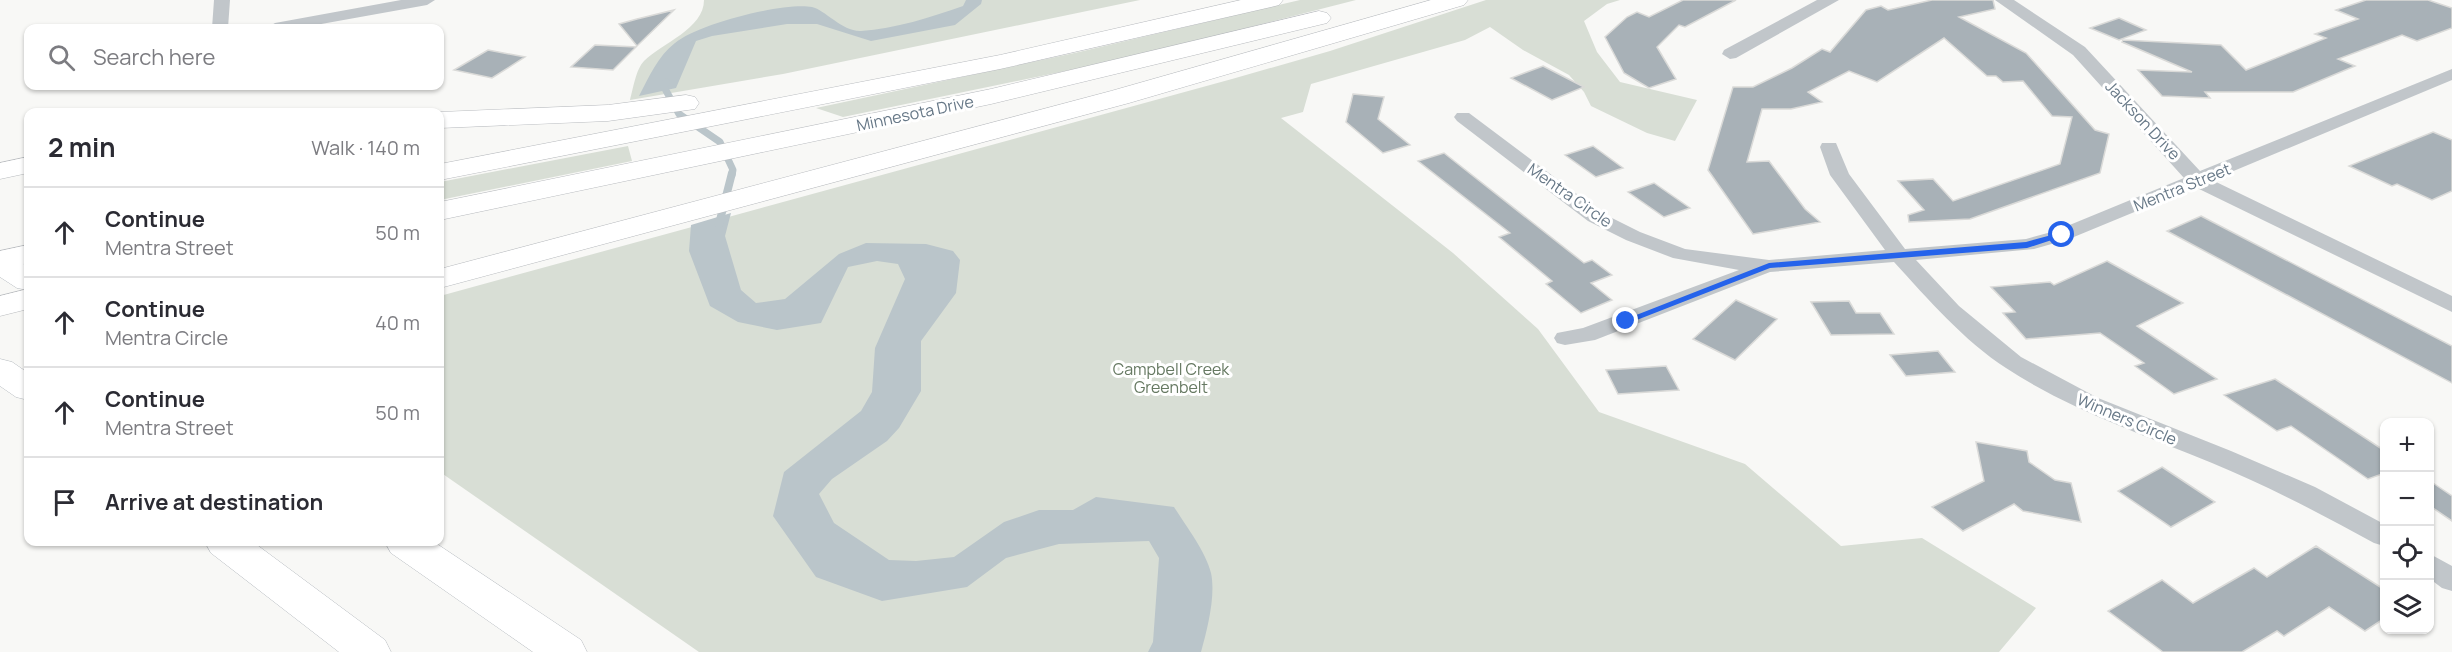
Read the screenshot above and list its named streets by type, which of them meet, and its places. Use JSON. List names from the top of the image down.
{
  "streets": {
    "main road": ["Minnesota Drive"],
    "street": [
      "Jackson Drive",
      "Mentra Street",
      "Mentra Circle",
      "Winners Circle"
    ]
  },
  "crossings": [
    ["Jackson Drive", "Mentra Street"],
    ["Mentra Street", "Mentra Circle"],
    ["Mentra Street", "Winners Circle"],
    ["Mentra Circle", "Winners Circle"]
  ],
  "parks": ["Campbell Creek Greenbelt"],
  "page": {
    "search": "Search here",
    "heading": ["2 min", "Walk · 140 m"],
    "list": [
      ["Continue", "Mentra Street", "50 m"],
      ["Continue", "Mentra Circle", "40 m"],
      ["Continue", "Mentra Street", "50 m"],
      "Arrive at destination"
    ],
    "map_buttons": ["+", "−"]
  }
}
